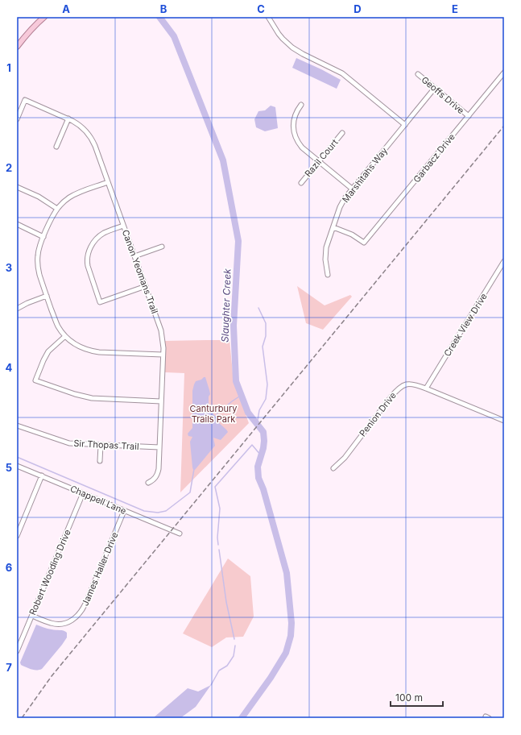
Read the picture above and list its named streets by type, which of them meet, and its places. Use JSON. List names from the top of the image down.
{
  "streets": {
    "street": [
      "Geoffs Drive",
      "Razil Court",
      "Garbacz Drive",
      "Marshitahs Way",
      "Canon Yeomans Trail",
      "Creek View Drive",
      "Penion Drive",
      "Sir Thopas Trail",
      "Chappell Lane",
      "James Haller Drive",
      "Robert Wooding Drive"
    ]
  },
  "crossings": [
    ["Geoffs Drive", "Garbacz Drive"],
    ["Geoffs Drive", "Marshitahs Way"],
    ["Garbacz Drive", "Marshitahs Way"],
    ["Canon Yeomans Trail", "Sir Thopas Trail"],
    ["Creek View Drive", "Penion Drive"],
    ["Chappell Lane", "James Haller Drive"],
    ["Chappell Lane", "Robert Wooding Drive"],
    ["James Haller Drive", "Robert Wooding Drive"]
  ],
  "water": ["Slaughter Creek"],
  "parks": ["Canturbury Trails Park"],
  "scale_bar": "100 m",
  "grid": {
    "columns": [
      "A",
      "B",
      "C",
      "D",
      "E"
    ],
    "rows": [
      "1",
      "2",
      "3",
      "4",
      "5",
      "6",
      "7"
    ]
  }
}
